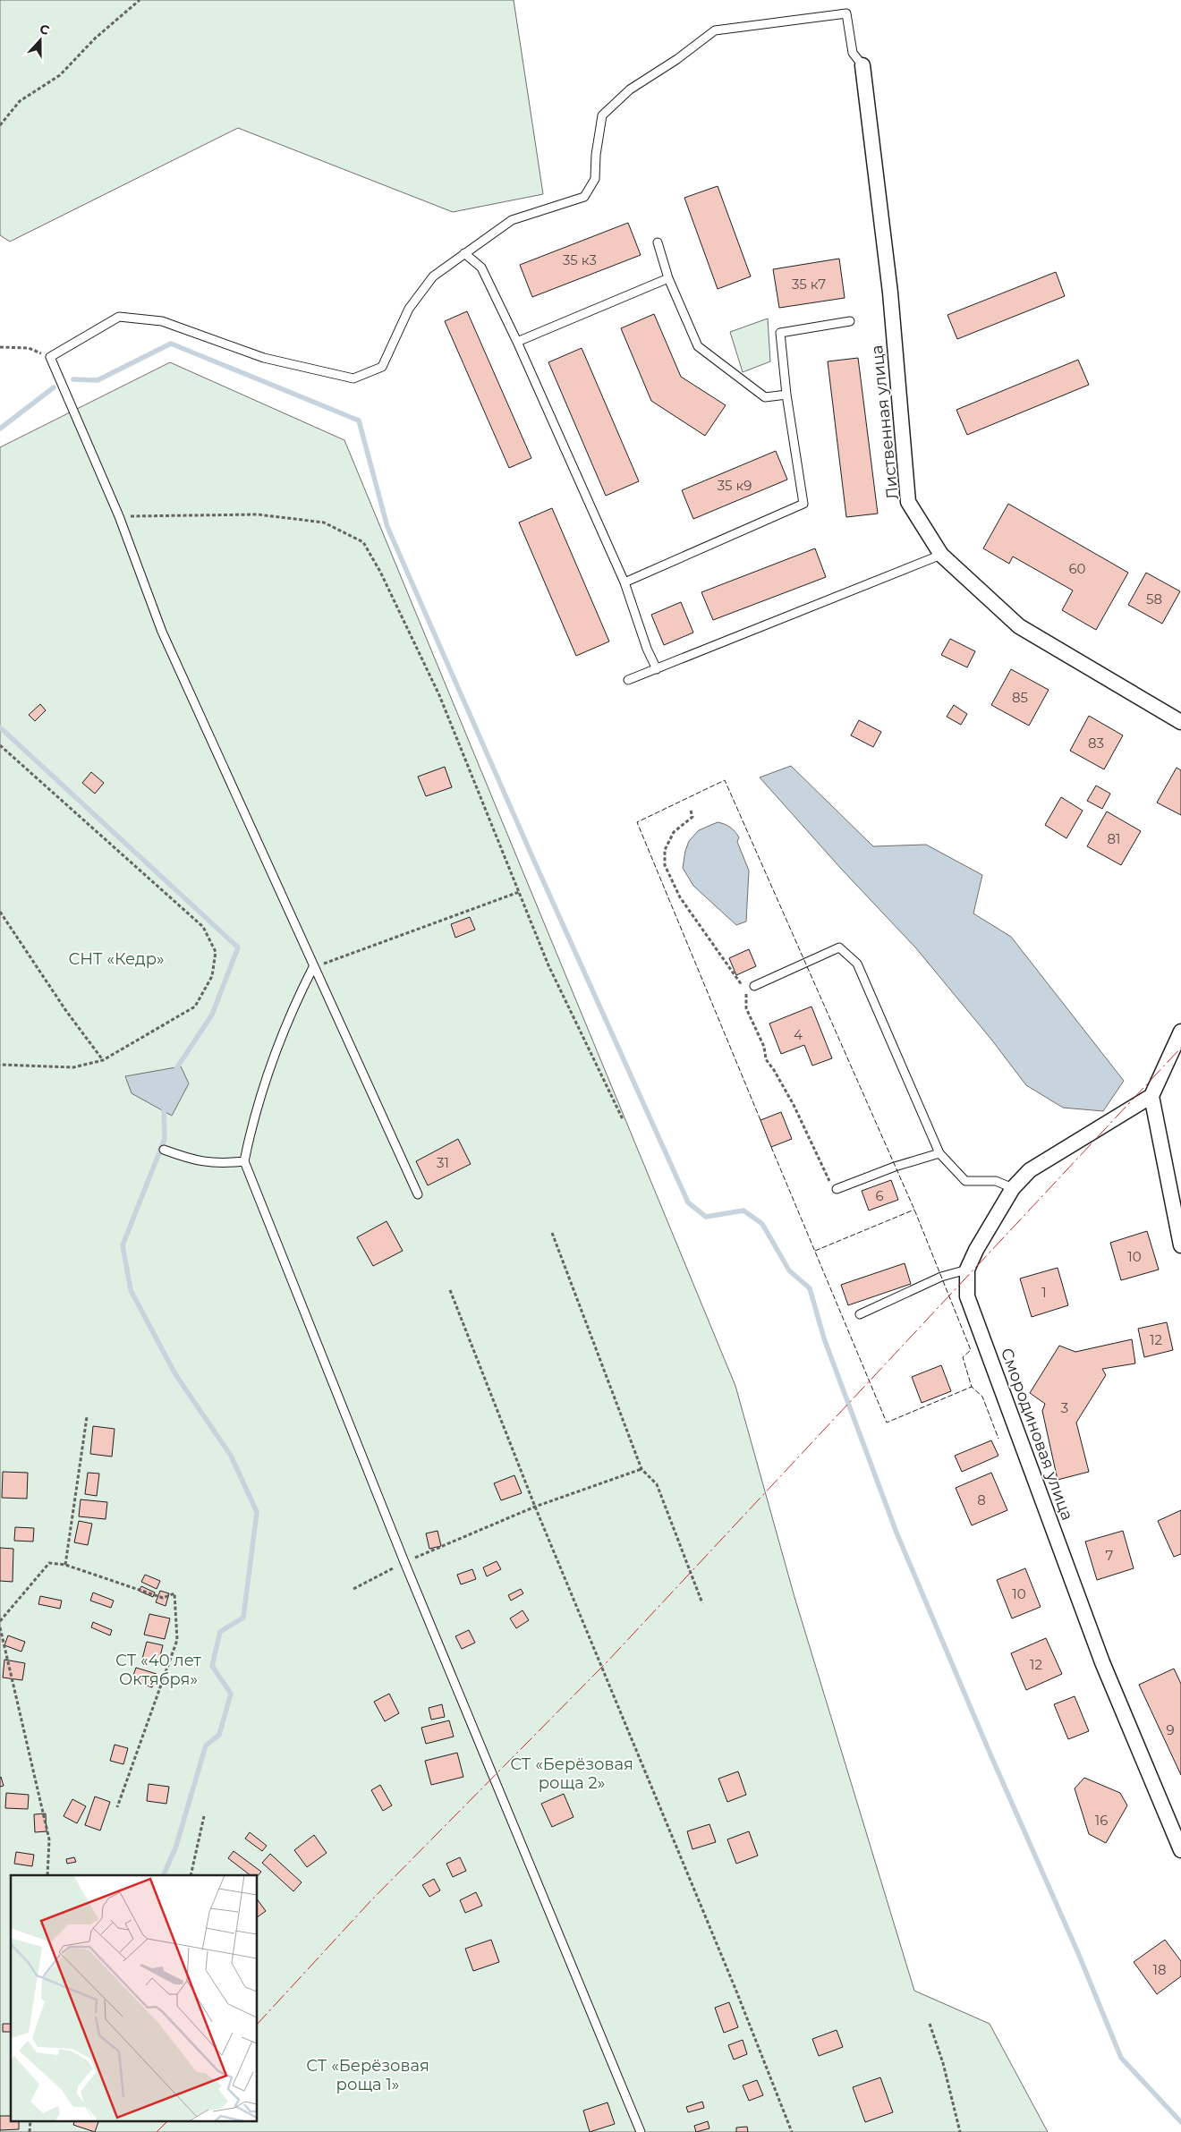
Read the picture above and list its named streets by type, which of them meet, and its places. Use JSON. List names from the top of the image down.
{
  "streets": {
    "street": ["Лиственная улица", "Смородиновая улица"]
  },
  "parks": [
    "СНТ «Кедр»",
    "СТ «40 лет Октября»",
    "СТ «Берёзовая роща 2»",
    "СТ «Берёзовая роща 1»"
  ],
  "house_numbers": [
    "35 к3",
    "35 к7",
    "35 к9",
    "60",
    "58",
    "85",
    "83",
    "81",
    "4",
    "31",
    "6",
    "10",
    "1",
    "12",
    "3",
    "8",
    "7",
    "10",
    "12",
    "9",
    "16",
    "18"
  ],
  "north": "top"
}
